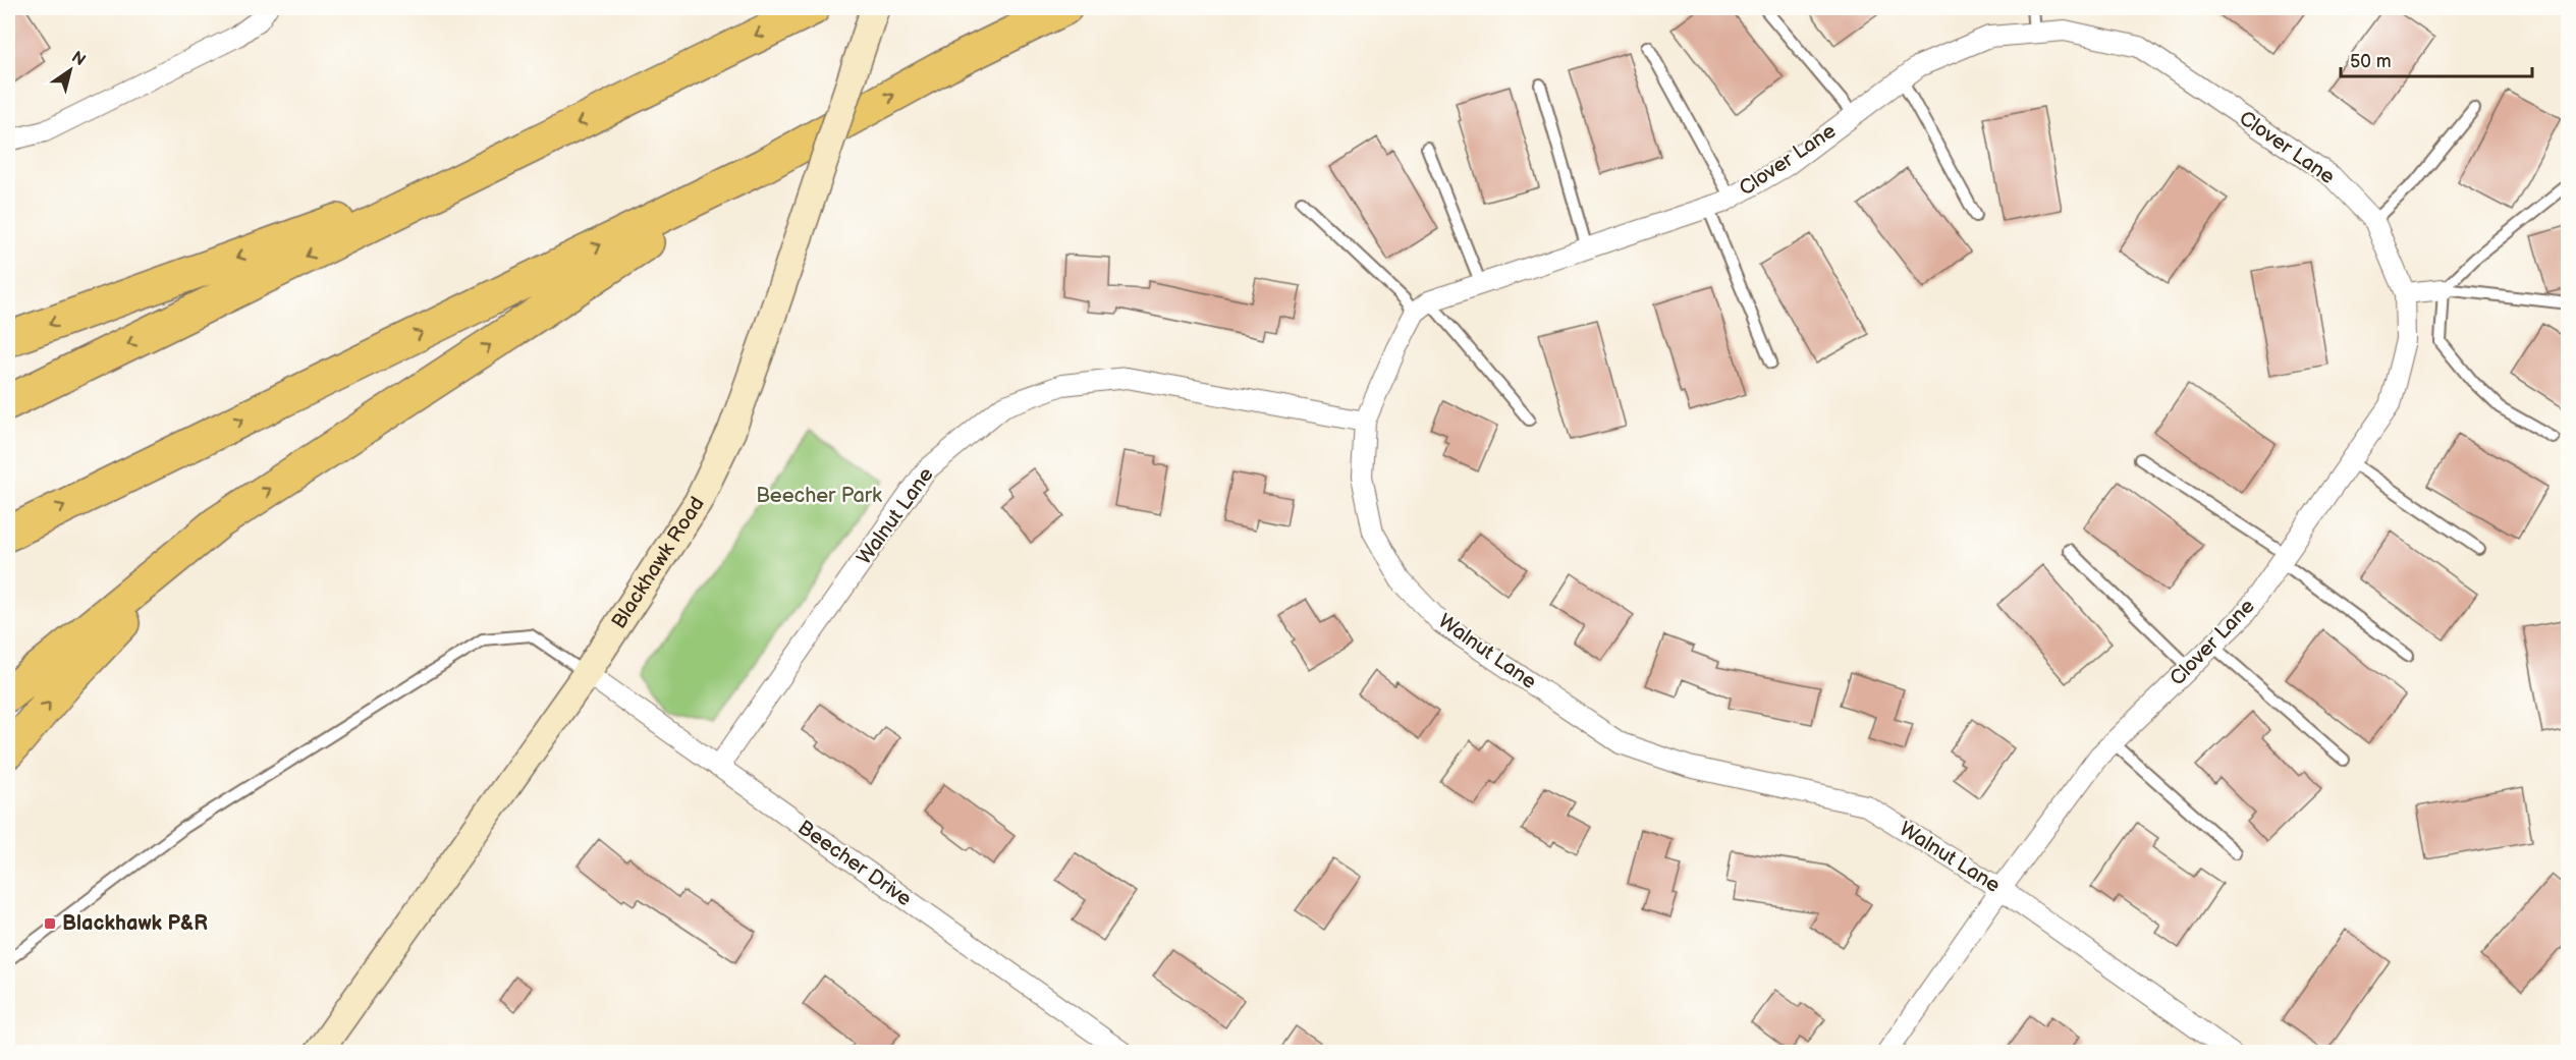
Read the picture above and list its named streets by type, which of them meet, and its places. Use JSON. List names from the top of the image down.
{
  "streets": {
    "street": [
      "Clover Lane",
      "Walnut Lane",
      "Blackhawk Road",
      "Beecher Drive"
    ]
  },
  "crossings": [
    ["Clover Lane", "Walnut Lane"],
    ["Walnut Lane", "Beecher Drive"],
    ["Blackhawk Road", "Beecher Drive"]
  ],
  "parks": ["Beecher Park"],
  "places": {
    "transit": ["Blackhawk P&R"]
  },
  "scale_bar": "50 m",
  "north": "top right"
}
